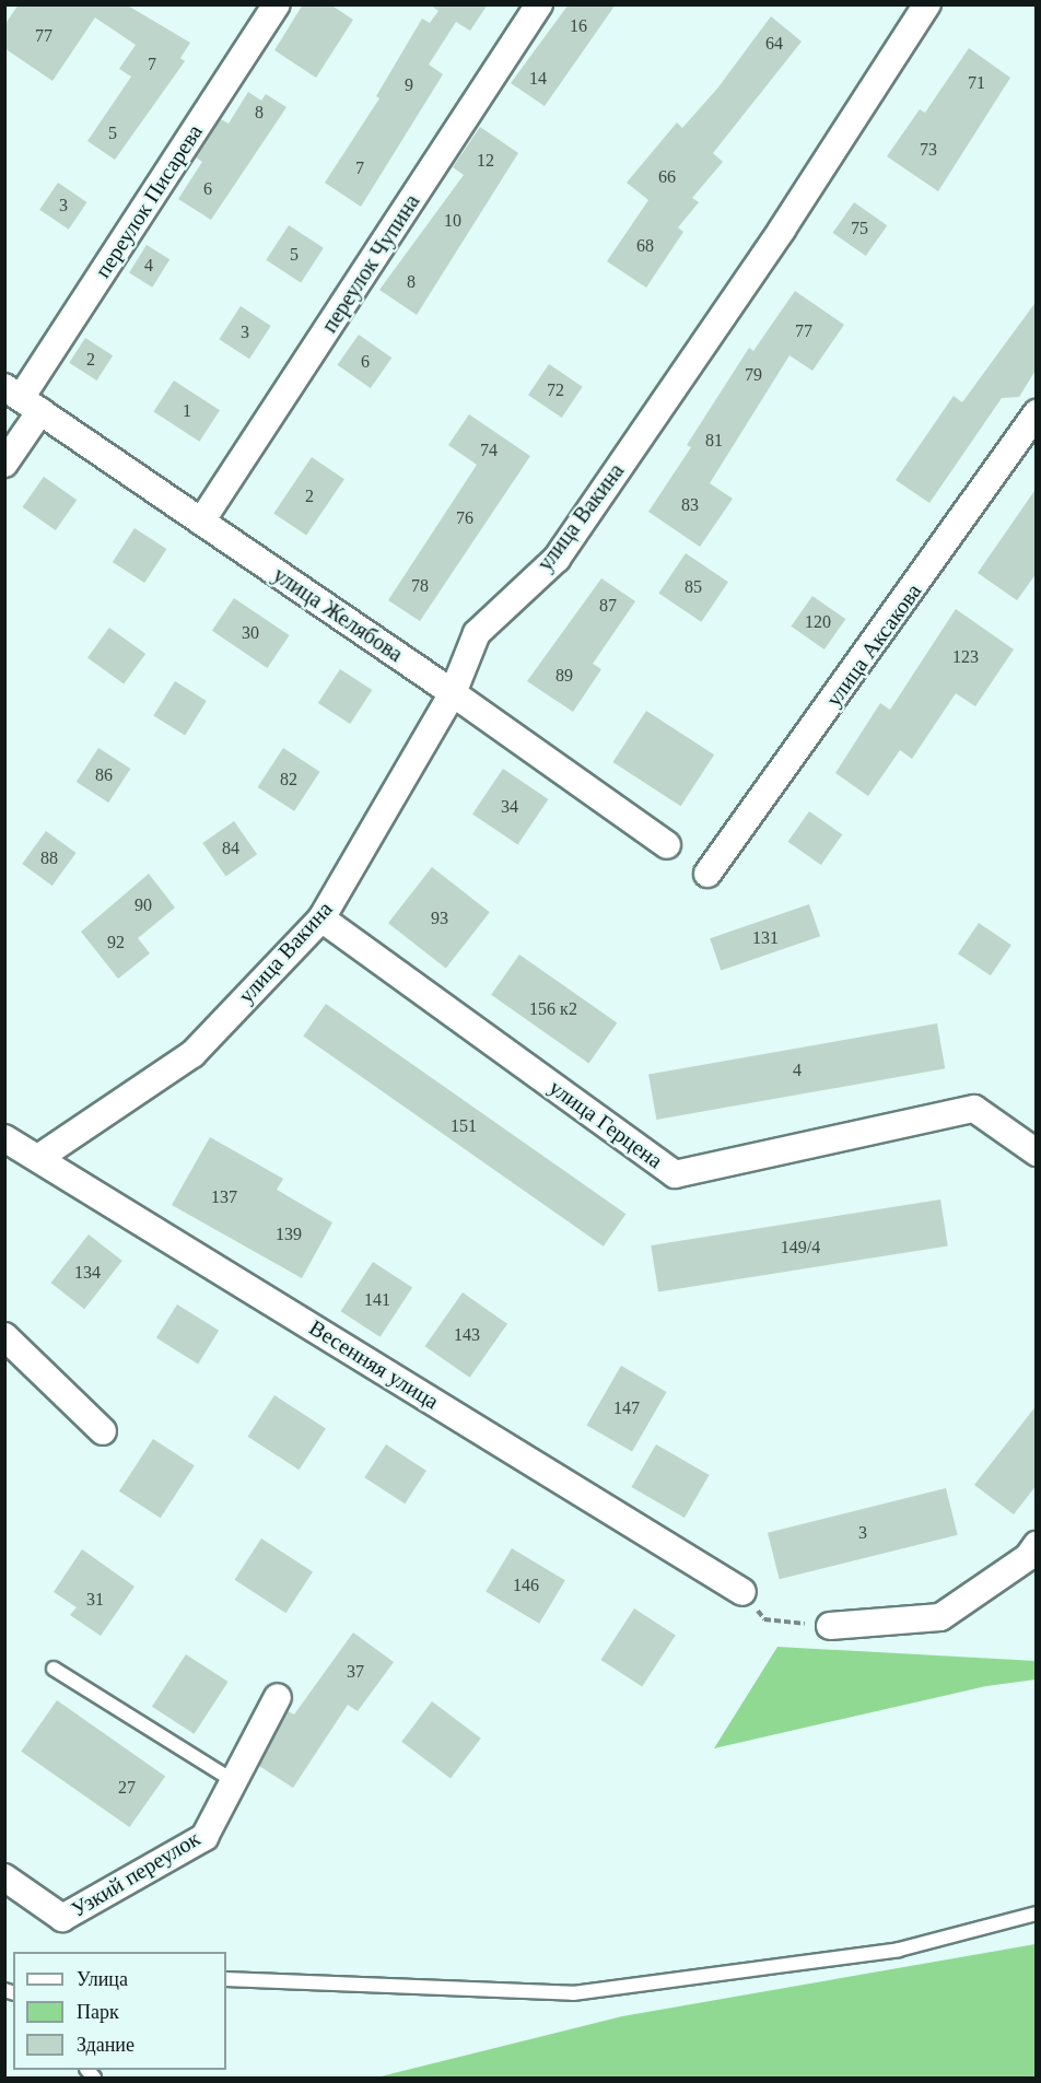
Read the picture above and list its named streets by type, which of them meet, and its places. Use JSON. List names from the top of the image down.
{
  "streets": {
    "street": [
      "переулок Писарева",
      "переулок Чупина",
      "улица Вакина",
      "улица Желябова",
      "улица Аксакова",
      "улица Герцена",
      "Весенняя улица",
      "Узкий переулок"
    ]
  },
  "crossings": [
    ["переулок Писарева", "улица Желябова"],
    ["переулок Чупина", "улица Желябова"],
    ["улица Вакина", "улица Желябова"],
    ["улица Вакина", "улица Герцена"],
    ["улица Вакина", "Весенняя улица"]
  ],
  "house_numbers": [
    "16",
    "77",
    "64",
    "7",
    "14",
    "71",
    "9",
    "8",
    "5",
    "73",
    "12",
    "7",
    "66",
    "6",
    "3",
    "10",
    "75",
    "68",
    "5",
    "4",
    "8",
    "77",
    "3",
    "2",
    "6",
    "79",
    "72",
    "1",
    "81",
    "74",
    "2",
    "83",
    "76",
    "78",
    "85",
    "87",
    "120",
    "30",
    "123",
    "89",
    "86",
    "82",
    "34",
    "84",
    "88",
    "90",
    "93",
    "131",
    "92",
    "156 к2",
    "4",
    "151",
    "137",
    "139",
    "149/4",
    "134",
    "141",
    "143",
    "147",
    "3",
    "146",
    "31",
    "37",
    "27"
  ],
  "legend": ["Улица", "Парк", "Здание"]
}
